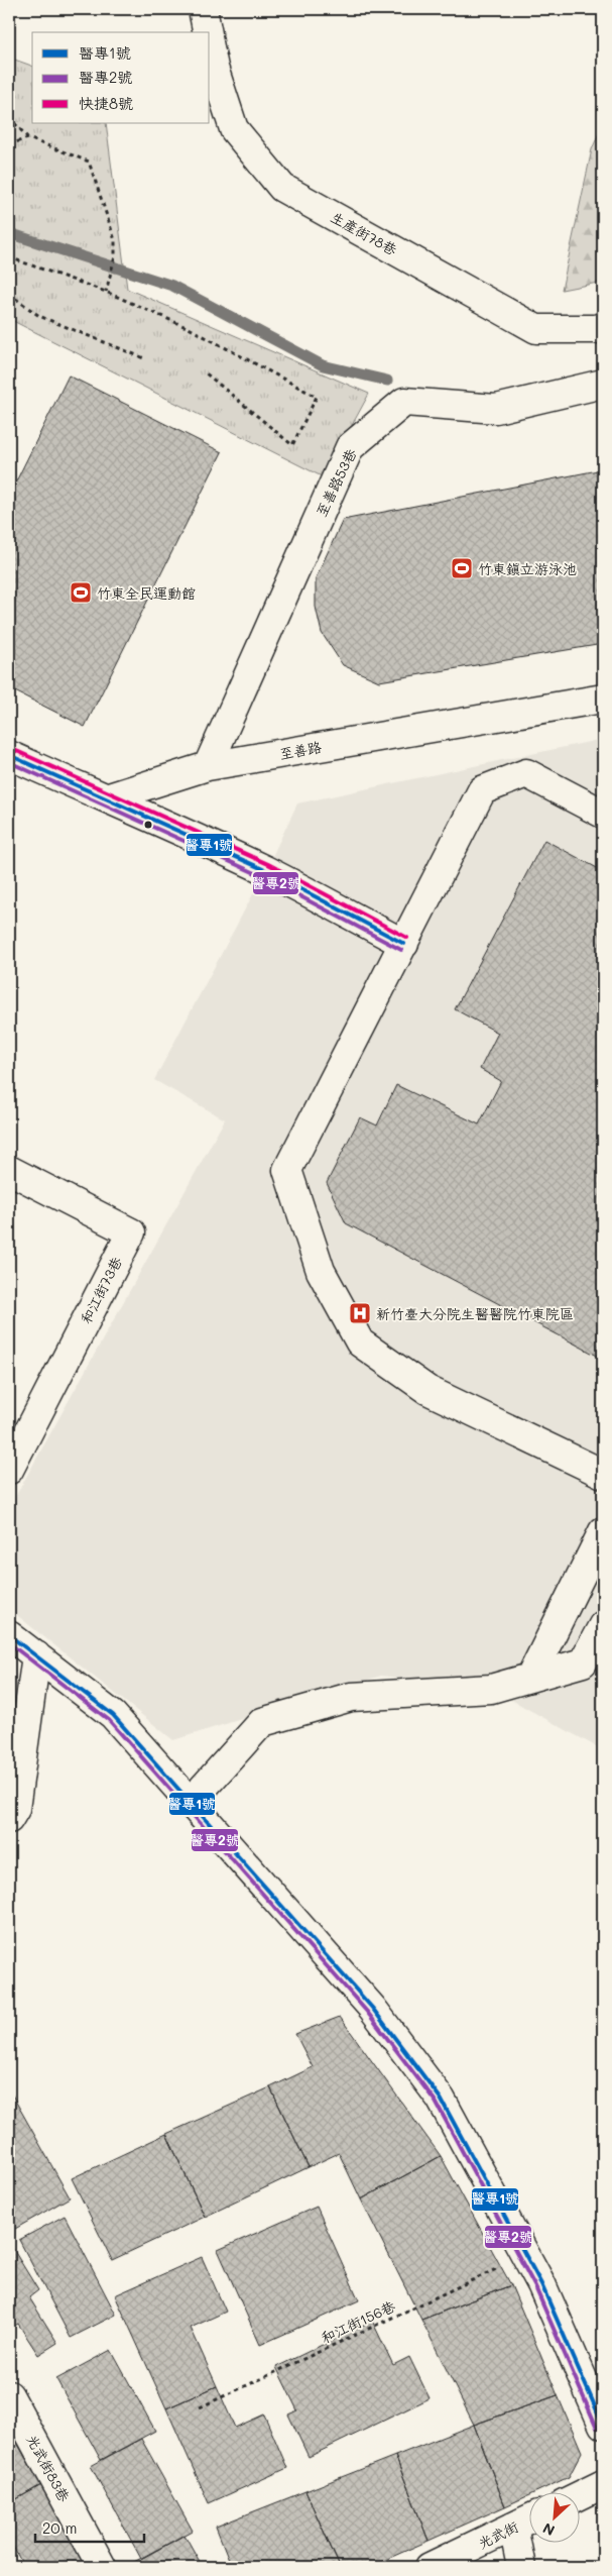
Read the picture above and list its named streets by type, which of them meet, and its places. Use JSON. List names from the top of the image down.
{
  "streets": {
    "street": [
      "生產街78巷",
      "至善路53巷",
      "至善路",
      "和江街73巷",
      "光武街83巷",
      "光武街"
    ],
    "path": ["和江街156巷"]
  },
  "crossings": [
    ["至善路53巷", "至善路"]
  ],
  "places": {
    "sports": ["竹東鎮立游泳池", "竹東全民運動館"],
    "hospital": ["新竹臺大分院生醫醫院竹東院區"]
  },
  "lines": ["transit line 快捷8號", "transit line 醫專1號", "transit line 醫專2號"],
  "legend": ["醫專1號", "醫專2號", "快捷8號"],
  "scale_bar": "20 m",
  "north": "bottom left"
}
